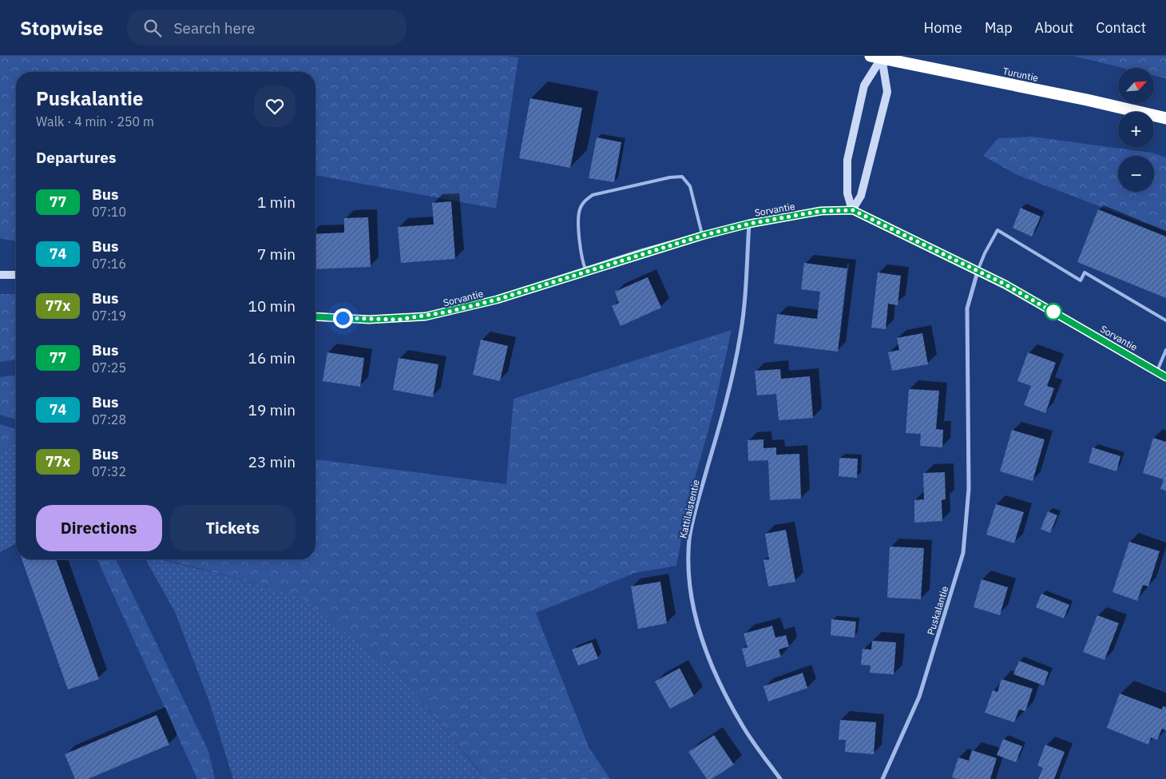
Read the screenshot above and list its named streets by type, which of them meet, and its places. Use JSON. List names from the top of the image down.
{
  "streets": {
    "highway": ["Turuntie"],
    "main road": ["Sorvantie"],
    "street": ["Kattilaistentie", "Puskalantie"]
  },
  "crossings": [
    ["Sorvantie", "Kattilaistentie"],
    ["Sorvantie", "Puskalantie"]
  ],
  "lines": ["bus line 77"],
  "north": "top right",
  "page": {
    "header": "Stopwise",
    "search": "Search here",
    "nav": [
      "Home",
      "Map",
      "About",
      "Contact"
    ],
    "map_buttons": ["+", "−"],
    "heading": [
      ["Puskalantie", "Walk · 4 min · 250 m"],
      "Departures"
    ],
    "list": [
      {
        "mark": "77",
        "name": "Bus",
        "note": "07:10",
        "value": "1 min"
      },
      {
        "mark": "74",
        "name": "Bus",
        "note": "07:16",
        "value": "7 min"
      },
      {
        "mark": "77x",
        "name": "Bus",
        "note": "07:19",
        "value": "10 min"
      },
      {
        "mark": "77",
        "name": "Bus",
        "note": "07:25",
        "value": "16 min"
      },
      {
        "mark": "74",
        "name": "Bus",
        "note": "07:28",
        "value": "19 min"
      },
      {
        "mark": "77x",
        "name": "Bus",
        "note": "07:32",
        "value": "23 min"
      }
    ],
    "buttons": ["Directions", "Tickets"]
  }
}
